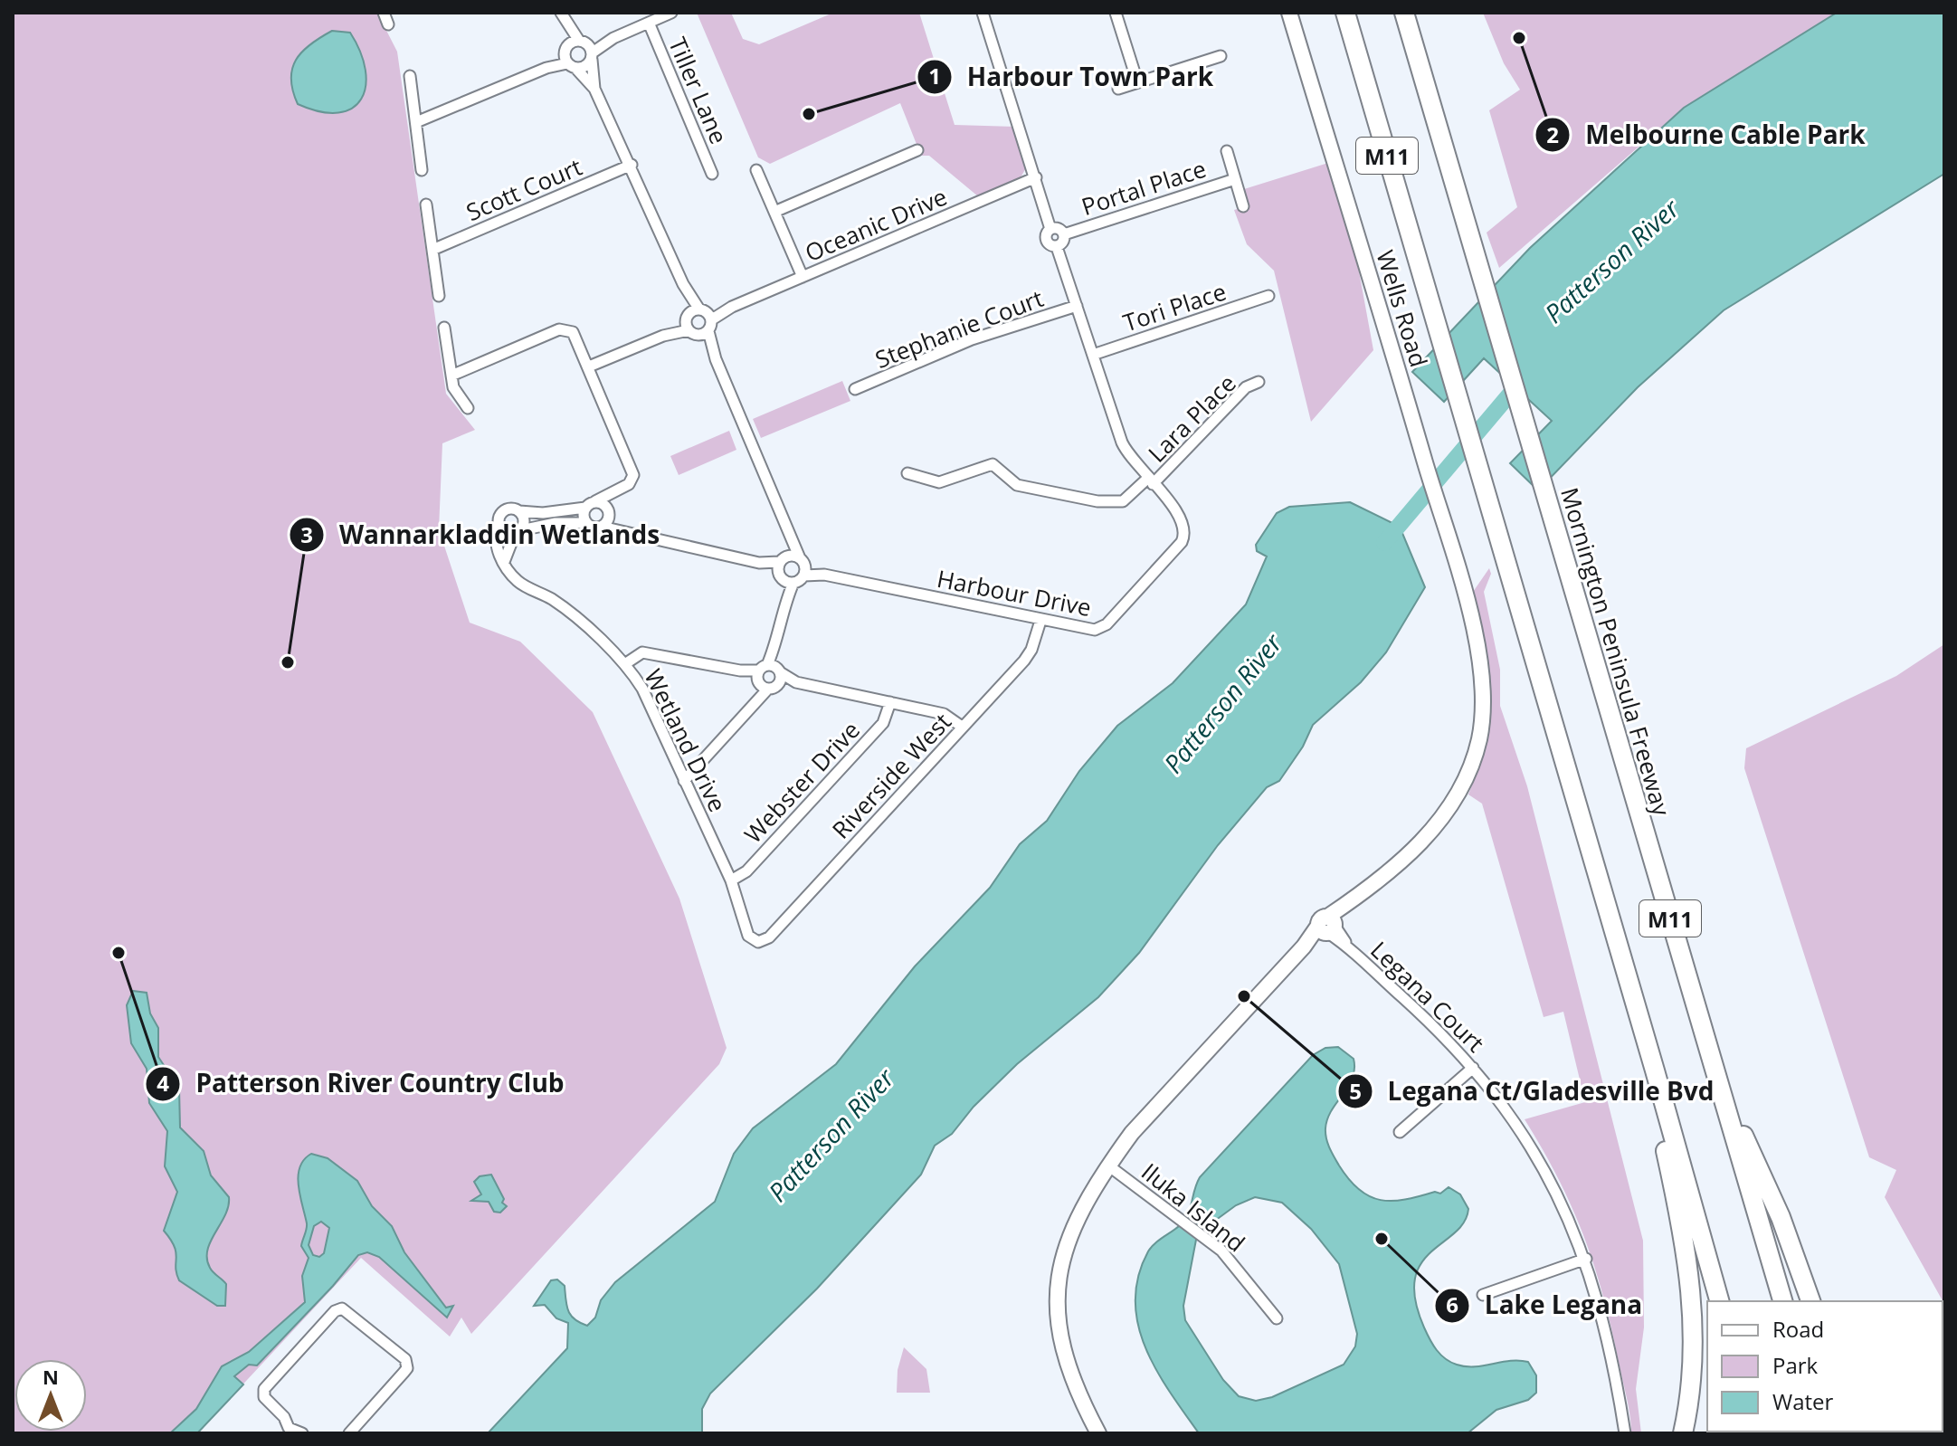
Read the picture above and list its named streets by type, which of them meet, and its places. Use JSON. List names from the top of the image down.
{
  "streets": {
    "highway": ["M11", "Mornington Peninsula Freeway"],
    "main road": ["Wells Road"],
    "street": [
      "Tiller Lane",
      "Portal Place",
      "Scott Court",
      "Oceanic Drive",
      "Tori Place",
      "Stephanie Court",
      "Lara Place",
      "Harbour Drive",
      "Wetland Drive",
      "Riverside West",
      "Webster Drive",
      "Legana Court",
      "Iluka Island"
    ]
  },
  "crossings": [
    ["Portal Place", "Harbour Drive"],
    ["Tori Place", "Harbour Drive"],
    ["Wells Road", "Legana Court"],
    ["Stephanie Court", "Harbour Drive"],
    ["Lara Place", "Harbour Drive"],
    ["Harbour Drive", "Riverside West"],
    ["Wetland Drive", "Riverside West"],
    ["Wetland Drive", "Webster Drive"]
  ],
  "water": ["Patterson River"],
  "places": [
    "Melbourne Cable Park",
    "Harbour Town Park",
    "Wannarkladdin Wetlands",
    "Patterson River Country Club",
    "Legana Ct/Gladesville Bvd",
    "Lake Legana"
  ],
  "legend": ["Road", "Park", "Water"],
  "north": "top"
}
